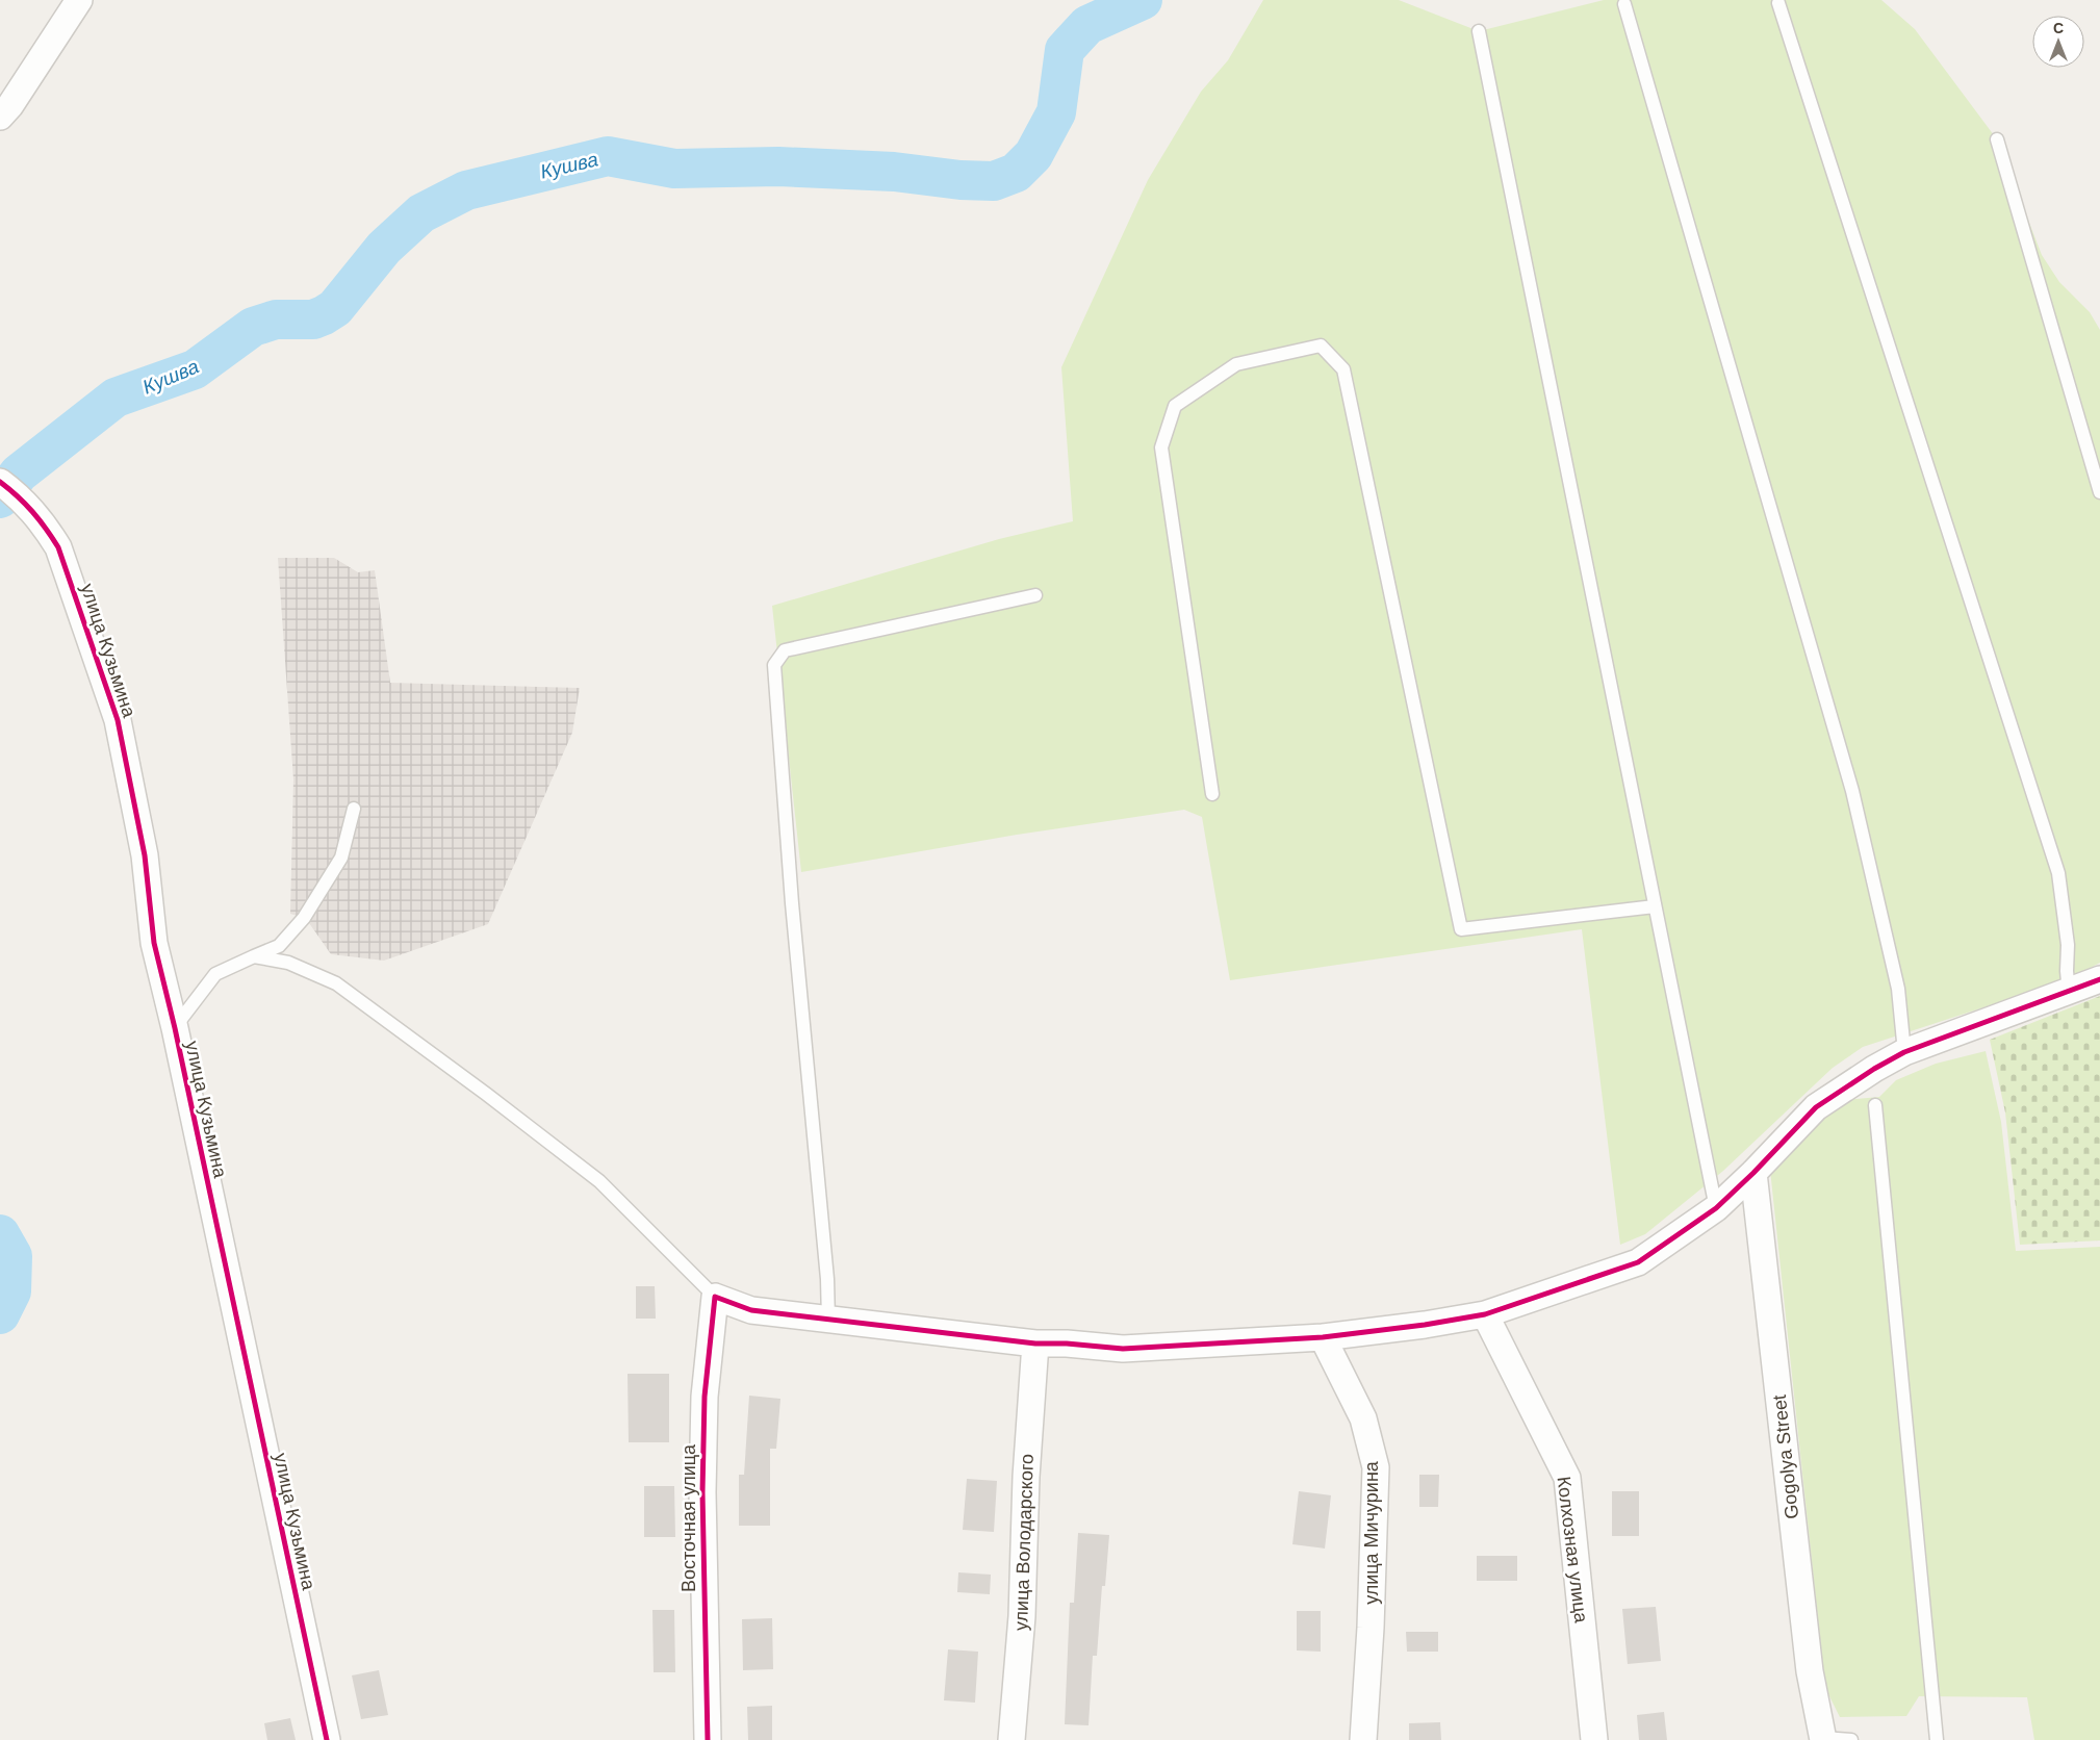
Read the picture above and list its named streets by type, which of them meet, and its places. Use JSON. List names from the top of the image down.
{
  "streets": {
    "street": [
      "улица Кузьмина",
      "Gogolya Street",
      "Восточная улица",
      "улица Мичурина",
      "улица Володарского",
      "Колхозная улица"
    ]
  },
  "water": ["Кушва"],
  "north": "top"
}
